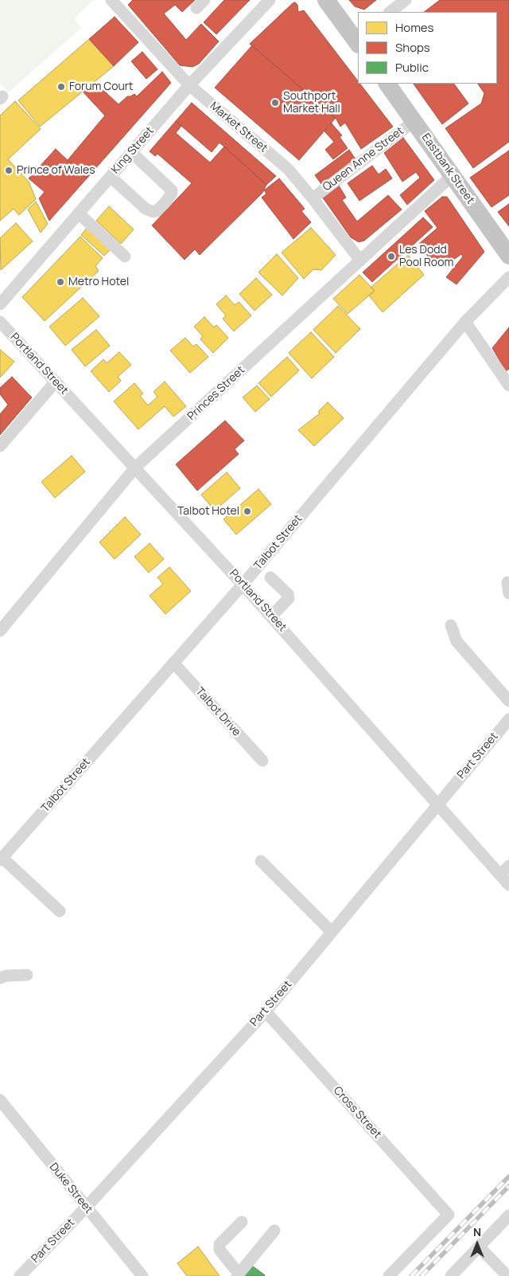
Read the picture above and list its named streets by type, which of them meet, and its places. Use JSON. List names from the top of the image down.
{
  "streets": {
    "highway": ["Eastbank Street"],
    "street": [
      "Market Street",
      "King Street",
      "Queen Anne Street",
      "Portland Street",
      "Princes Street",
      "Talbot Street",
      "Talbot Drive",
      "Part Street",
      "Cross Street",
      "Duke Street"
    ]
  },
  "crossings": [
    ["Market Street", "King Street"],
    ["Market Street", "Queen Anne Street"],
    ["Market Street", "Princes Street"],
    ["Queen Anne Street", "Eastbank Street"],
    ["Eastbank Street", "Princes Street"],
    ["Portland Street", "Princes Street"],
    ["Portland Street", "Talbot Street"],
    ["Portland Street", "Part Street"],
    ["Talbot Street", "Talbot Drive"],
    ["Part Street", "Cross Street"],
    ["Part Street", "Duke Street"]
  ],
  "places": [
    "Forum Court",
    "Southport Market Hall",
    "Prince of Wales",
    "Les Dodd Pool Room",
    "Metro Hotel",
    "Talbot Hotel"
  ],
  "legend": ["Homes", "Shops", "Public"],
  "north": "top"
}
